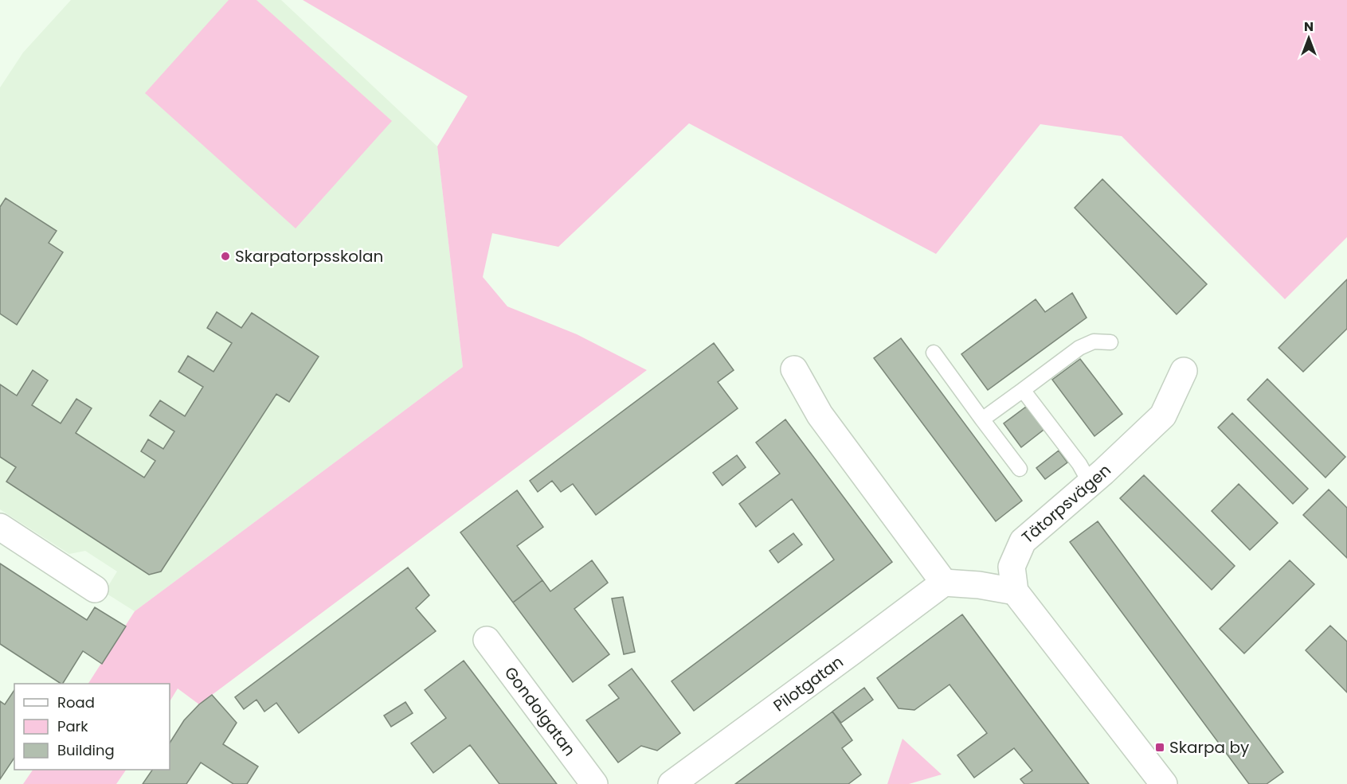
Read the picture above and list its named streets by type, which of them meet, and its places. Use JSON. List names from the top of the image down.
{
  "streets": {
    "street": ["Tätorpsvägen", "Pilotgatan", "Gondolgatan"]
  },
  "places": {
    "other": ["Skarpatorpsskolan"],
    "transit": ["Skarpa by"]
  },
  "legend": ["Road", "Park", "Building"],
  "north": "top"
}
